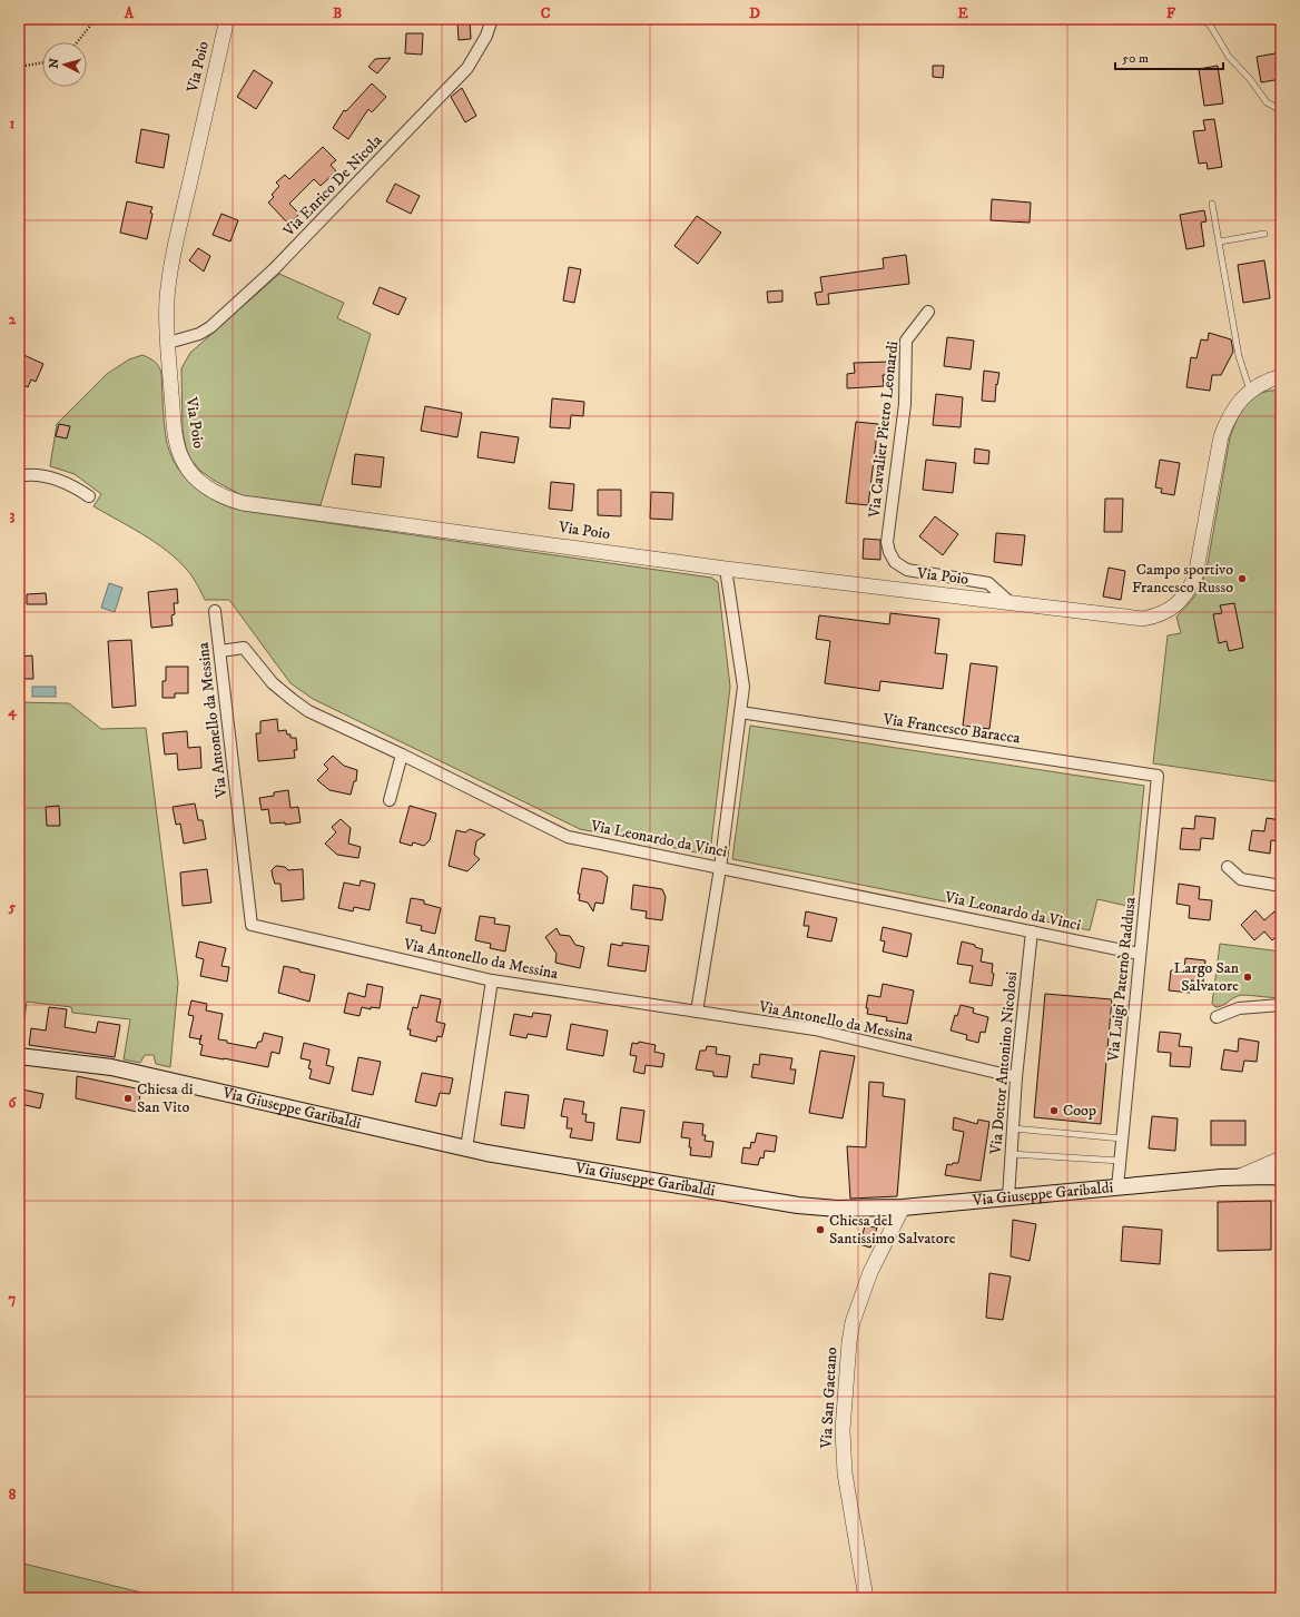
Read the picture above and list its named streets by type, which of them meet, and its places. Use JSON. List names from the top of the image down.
{
  "streets": {
    "main road": ["Via Giuseppe Garibaldi"],
    "street": [
      "Via Poio",
      "Via Enrico De Nicola",
      "Via Cavalier Pietro Leonardi",
      "Via Antonello da Messina",
      "Via Francesco Baracca",
      "Via Leonardo da Vinci",
      "Via Luigi Paternò Raddusa",
      "Via Dottor Antonino Nicolosi",
      "Via San Gaetano"
    ]
  },
  "crossings": [
    ["Via Poio", "Via Enrico De Nicola"],
    ["Via Poio", "Via Cavalier Pietro Leonardi"],
    ["Via Antonello da Messina", "Via Leonardo da Vinci"],
    ["Via Antonello da Messina", "Via Dottor Antonino Nicolosi"],
    ["Via Francesco Baracca", "Via Luigi Paternò Raddusa"],
    ["Via Leonardo da Vinci", "Via Luigi Paternò Raddusa"],
    ["Via Leonardo da Vinci", "Via Dottor Antonino Nicolosi"],
    ["Via Luigi Paternò Raddusa", "Via Giuseppe Garibaldi"],
    ["Via Dottor Antonino Nicolosi", "Via Giuseppe Garibaldi"],
    ["Via Giuseppe Garibaldi", "Via San Gaetano"]
  ],
  "places": [
    "Campo sportivo Francesco Russo",
    "Largo San Salvatore",
    "Chiesa di San Vito",
    "Coop",
    "Chiesa del Santissimo Salvatore"
  ],
  "scale_bar": "50 m",
  "north": "left",
  "grid": {
    "columns": [
      "A",
      "B",
      "C",
      "D",
      "E",
      "F"
    ],
    "rows": [
      "1",
      "2",
      "3",
      "4",
      "5",
      "6",
      "7",
      "8"
    ]
  }
}
